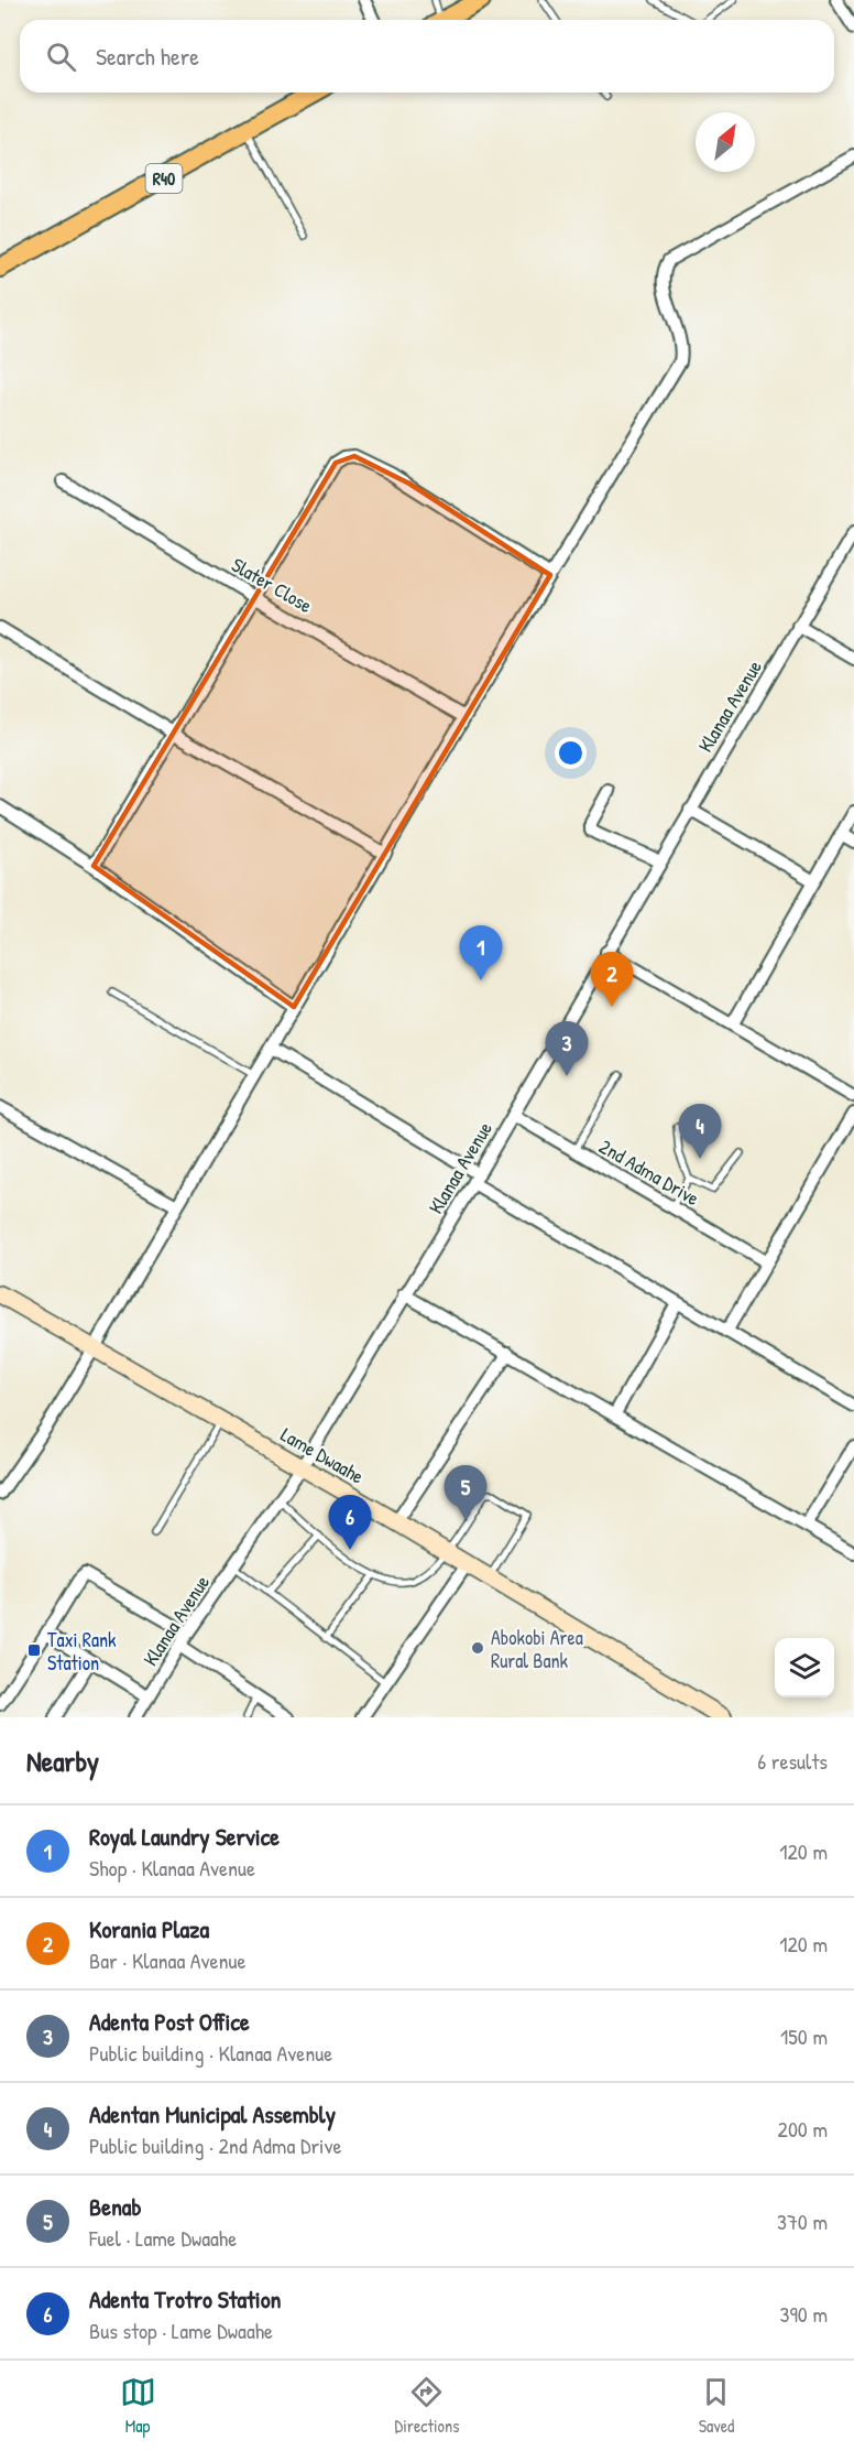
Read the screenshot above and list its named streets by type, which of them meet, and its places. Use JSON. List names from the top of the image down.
{
  "streets": {
    "main road": ["R40"],
    "street": [
      "Slater Close",
      "Klanaa Avenue",
      "2nd Adma Drive",
      "Lame Dwaahe"
    ]
  },
  "crossings": [
    ["Klanaa Avenue", "2nd Adma Drive"],
    ["Klanaa Avenue", "Lame Dwaahe"]
  ],
  "places": {
    "other": ["Abokobi Area Rural Bank"],
    "transit": ["Taxi Rank Station"]
  },
  "north": "top right",
  "page": {
    "search": "Search here",
    "pins": [
      "1",
      "2",
      "3",
      "4",
      "5",
      "6"
    ],
    "heading": ["Nearby", "6 results"],
    "list": [
      {
        "mark": "1",
        "name": "Royal Laundry Service",
        "note": "Shop · Klanaa Avenue",
        "value": "120 m"
      },
      {
        "mark": "2",
        "name": "Korania Plaza",
        "note": "Bar · Klanaa Avenue",
        "value": "120 m"
      },
      {
        "mark": "3",
        "name": "Adenta Post Office",
        "note": "Public building · Klanaa Avenue",
        "value": "150 m"
      },
      {
        "mark": "4",
        "name": "Adentan Municipal Assembly",
        "note": "Public building · 2nd Adma Drive",
        "value": "200 m"
      },
      {
        "mark": "5",
        "name": "Benab",
        "note": "Fuel · Lame Dwaahe",
        "value": "370 m"
      },
      {
        "mark": "6",
        "name": "Adenta Trotro Station",
        "note": "Bus stop · Lame Dwaahe",
        "value": "390 m"
      }
    ],
    "nav": ["Map", "Directions", "Saved"]
  }
}
